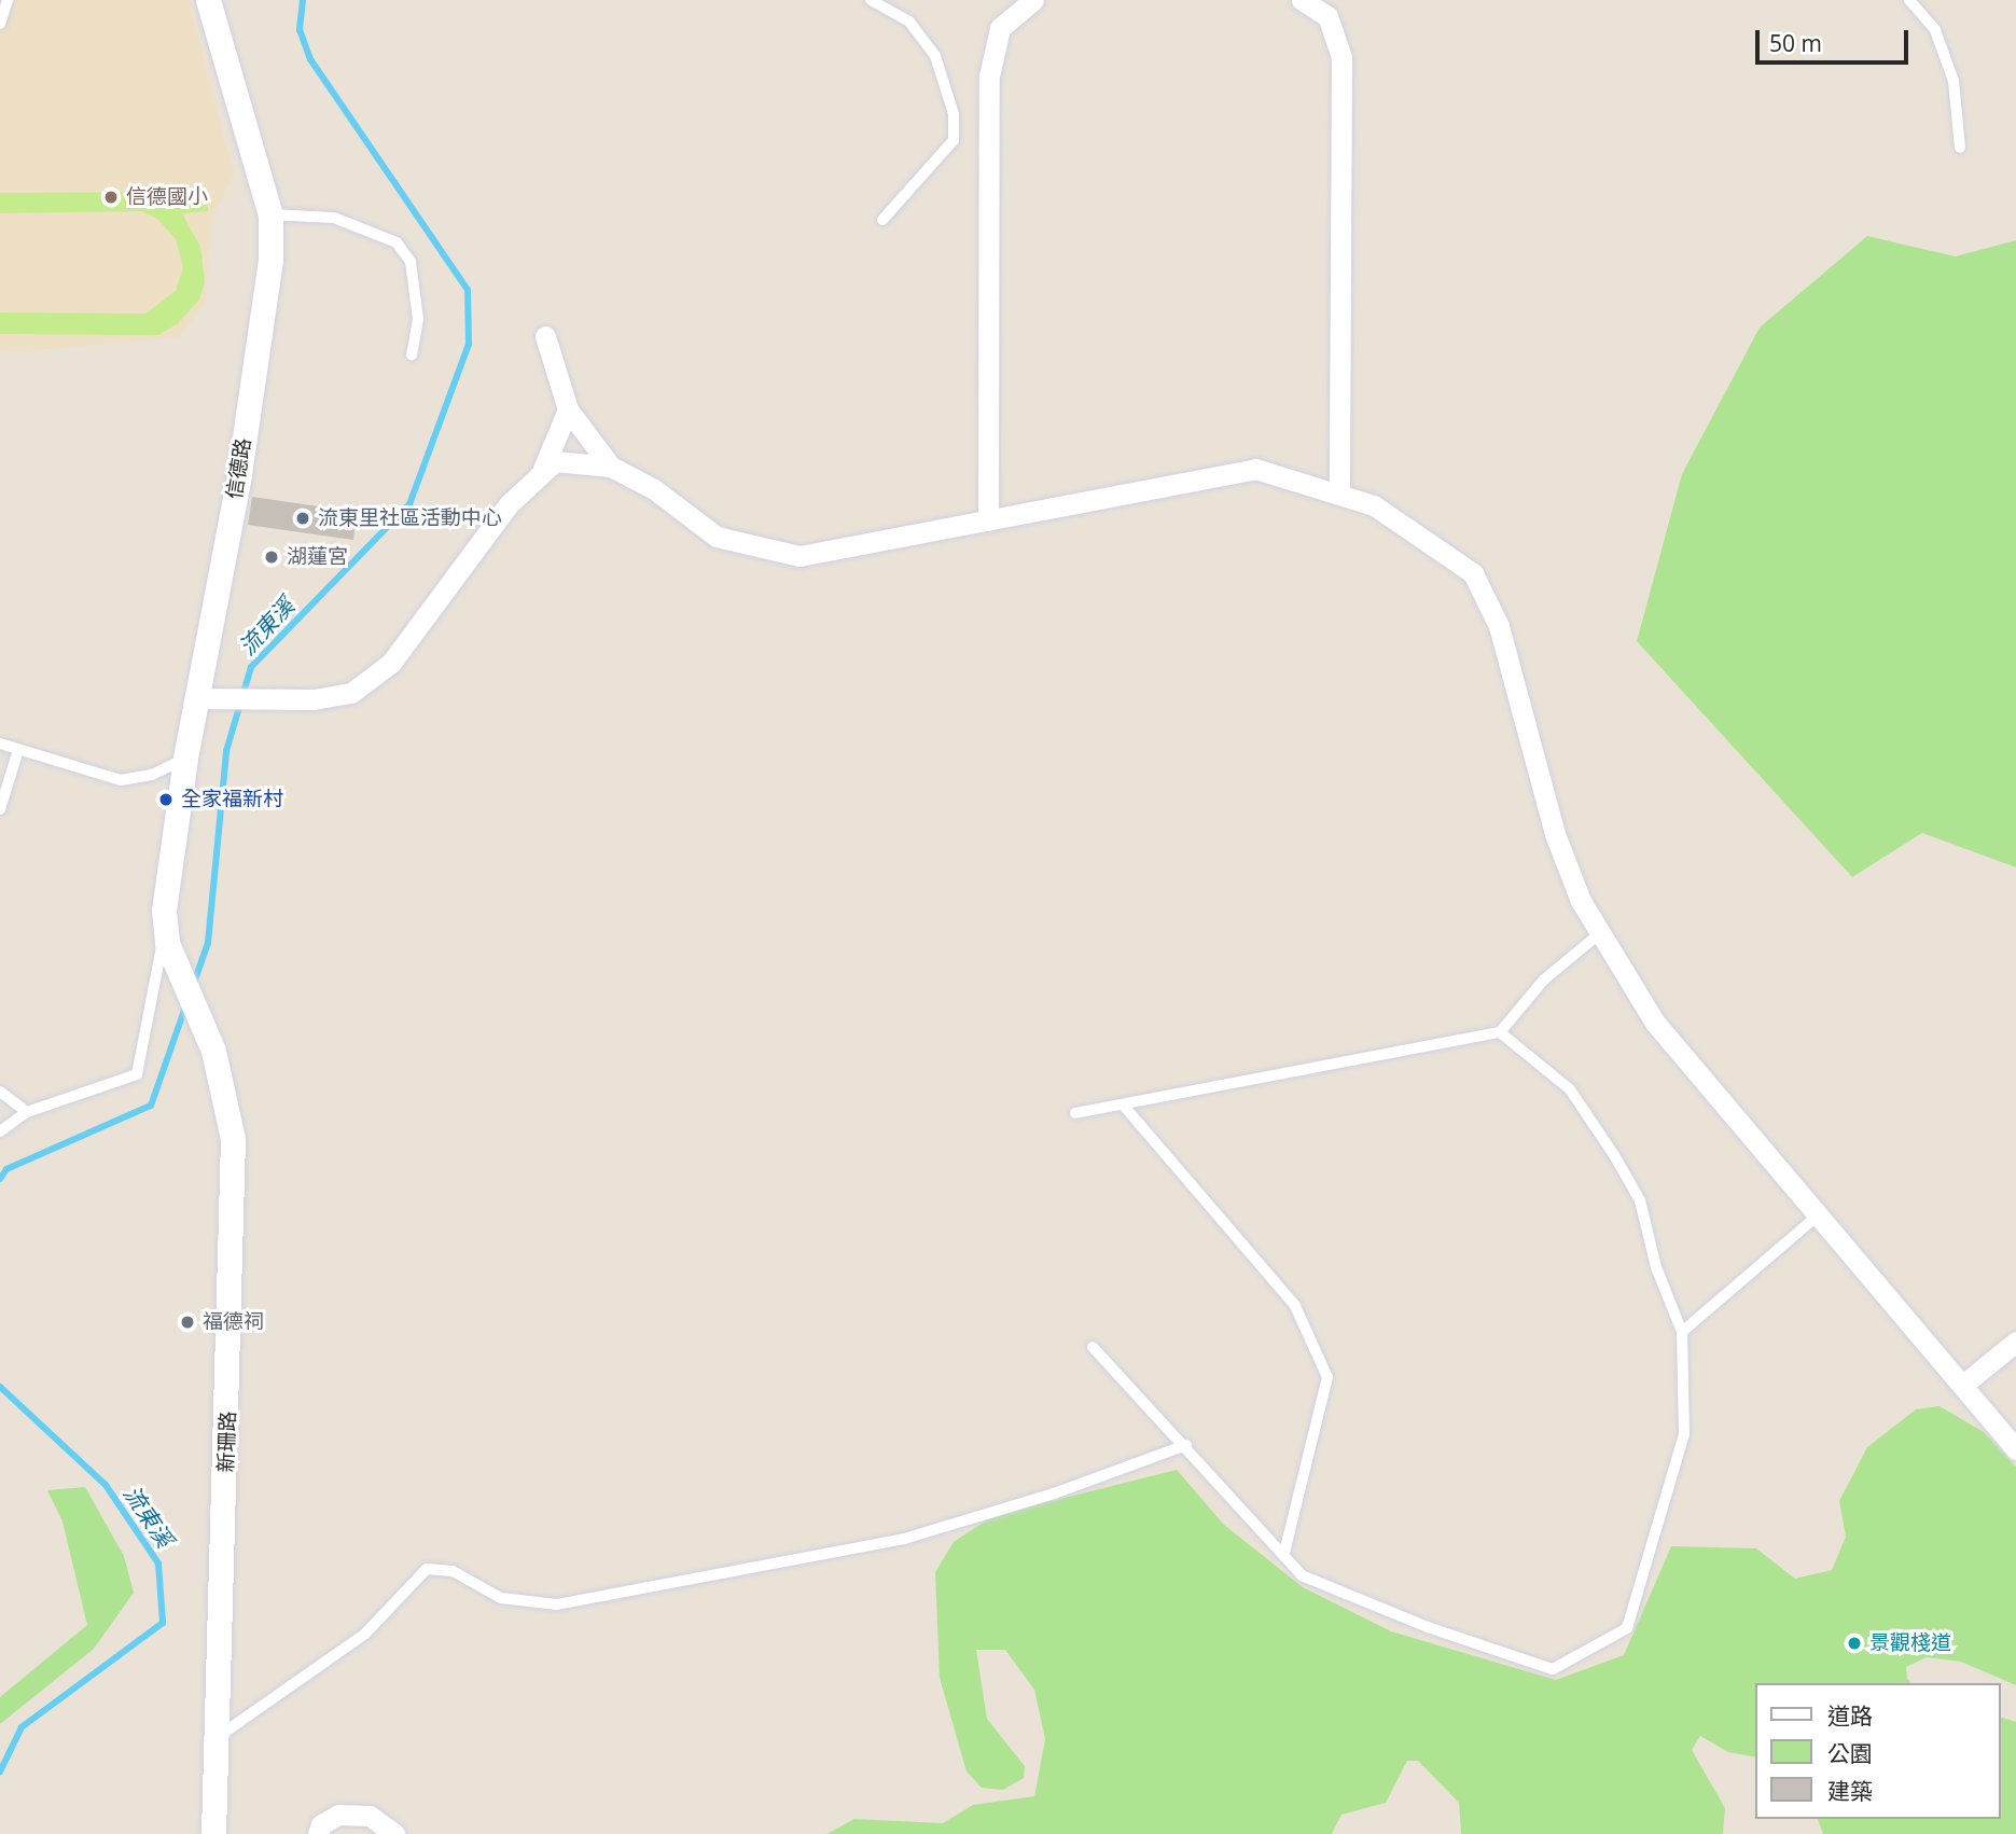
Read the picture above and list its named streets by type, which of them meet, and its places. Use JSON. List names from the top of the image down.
{
  "streets": {
    "street": ["信德路", "新珊路"]
  },
  "crossings": [
    ["信德路", "新珊路"]
  ],
  "water": ["流東溪"],
  "places": [
    "信德國小",
    "流東里社區活動中心",
    "湖蓮宮",
    "全家福新村",
    "福德祠",
    "景觀棧道"
  ],
  "legend": ["道路", "公園", "建築"],
  "scale_bar": "50 m"
}
